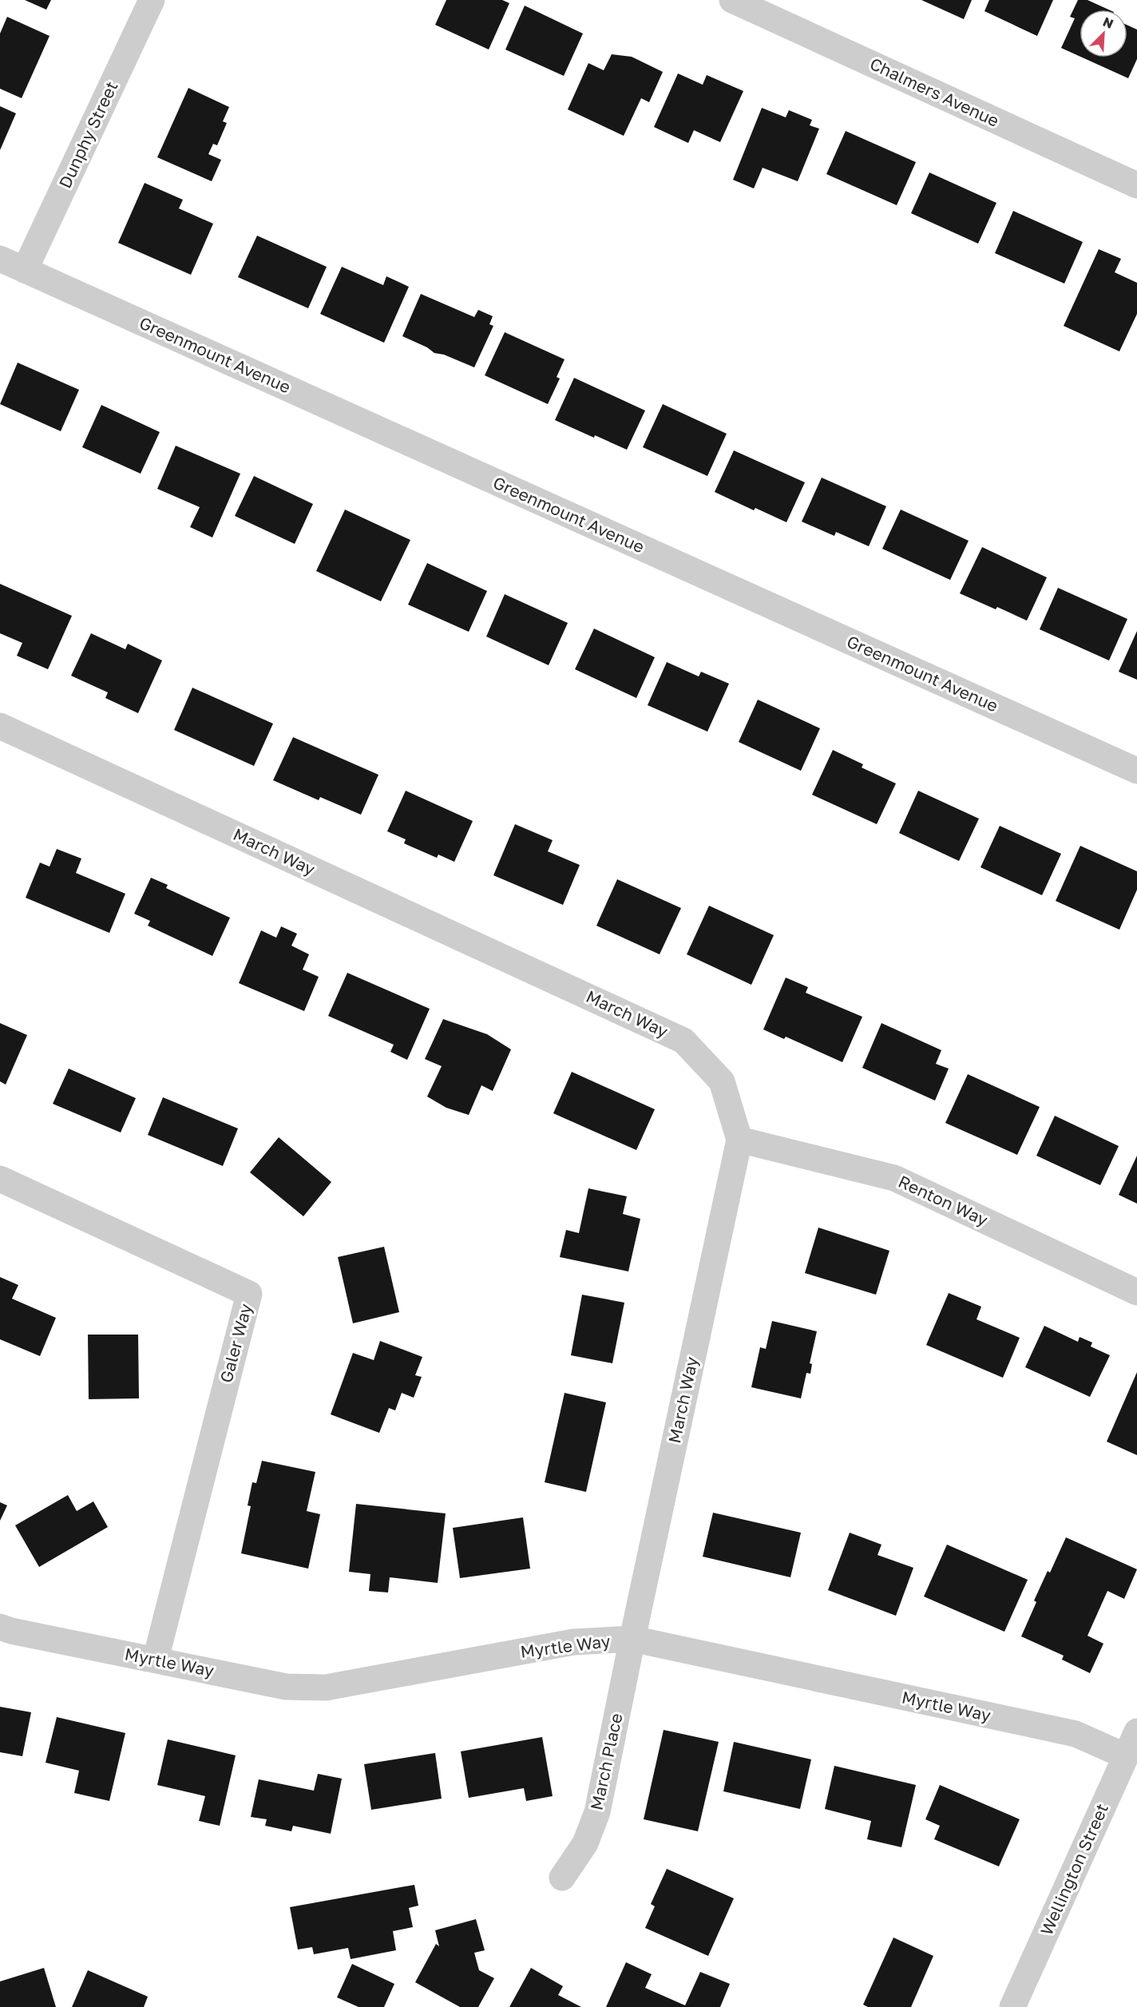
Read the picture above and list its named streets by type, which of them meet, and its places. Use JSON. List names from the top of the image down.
{
  "streets": {
    "street": [
      "Chalmers Avenue",
      "Dunphy Street",
      "Greenmount Avenue",
      "March Way",
      "Renton Way",
      "Galer Way",
      "Myrtle Way",
      "March Place",
      "Wellington Street"
    ]
  },
  "crossings": [
    ["Dunphy Street", "Greenmount Avenue"],
    ["March Way", "Renton Way"],
    ["March Way", "Myrtle Way"],
    ["March Way", "March Place"],
    ["Galer Way", "Myrtle Way"],
    ["Myrtle Way", "March Place"],
    ["Myrtle Way", "Wellington Street"]
  ],
  "north": "top right"
}
